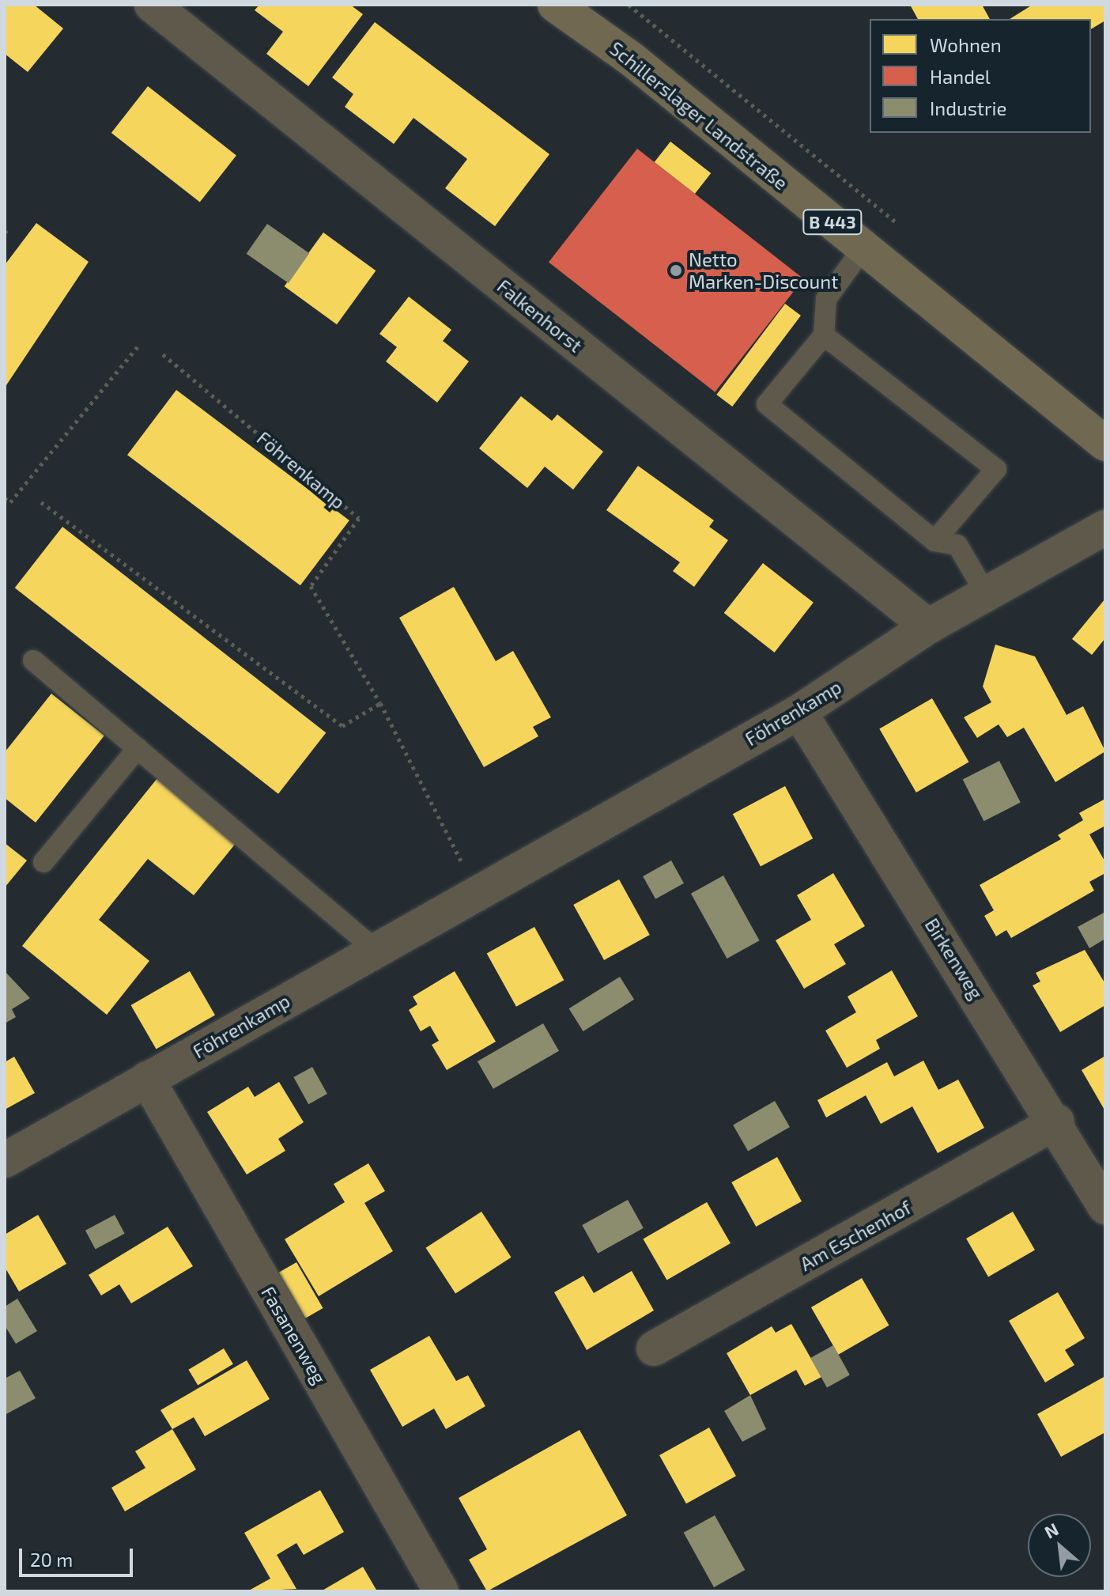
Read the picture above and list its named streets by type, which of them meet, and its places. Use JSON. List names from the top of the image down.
{
  "streets": {
    "main road": ["Schillerslager Landstraße", "B 443"],
    "street": [
      "Falkenhorst",
      "Föhrenkamp",
      "Birkenweg",
      "Am Eschenhof",
      "Fasanenweg"
    ]
  },
  "crossings": [
    ["Falkenhorst", "Föhrenkamp"],
    ["Föhrenkamp", "Birkenweg"],
    ["Föhrenkamp", "Fasanenweg"],
    ["Birkenweg", "Am Eschenhof"]
  ],
  "places": ["Netto Marken-Discount"],
  "legend": ["Wohnen", "Handel", "Industrie"],
  "scale_bar": "20 m",
  "north": "top left"
}
